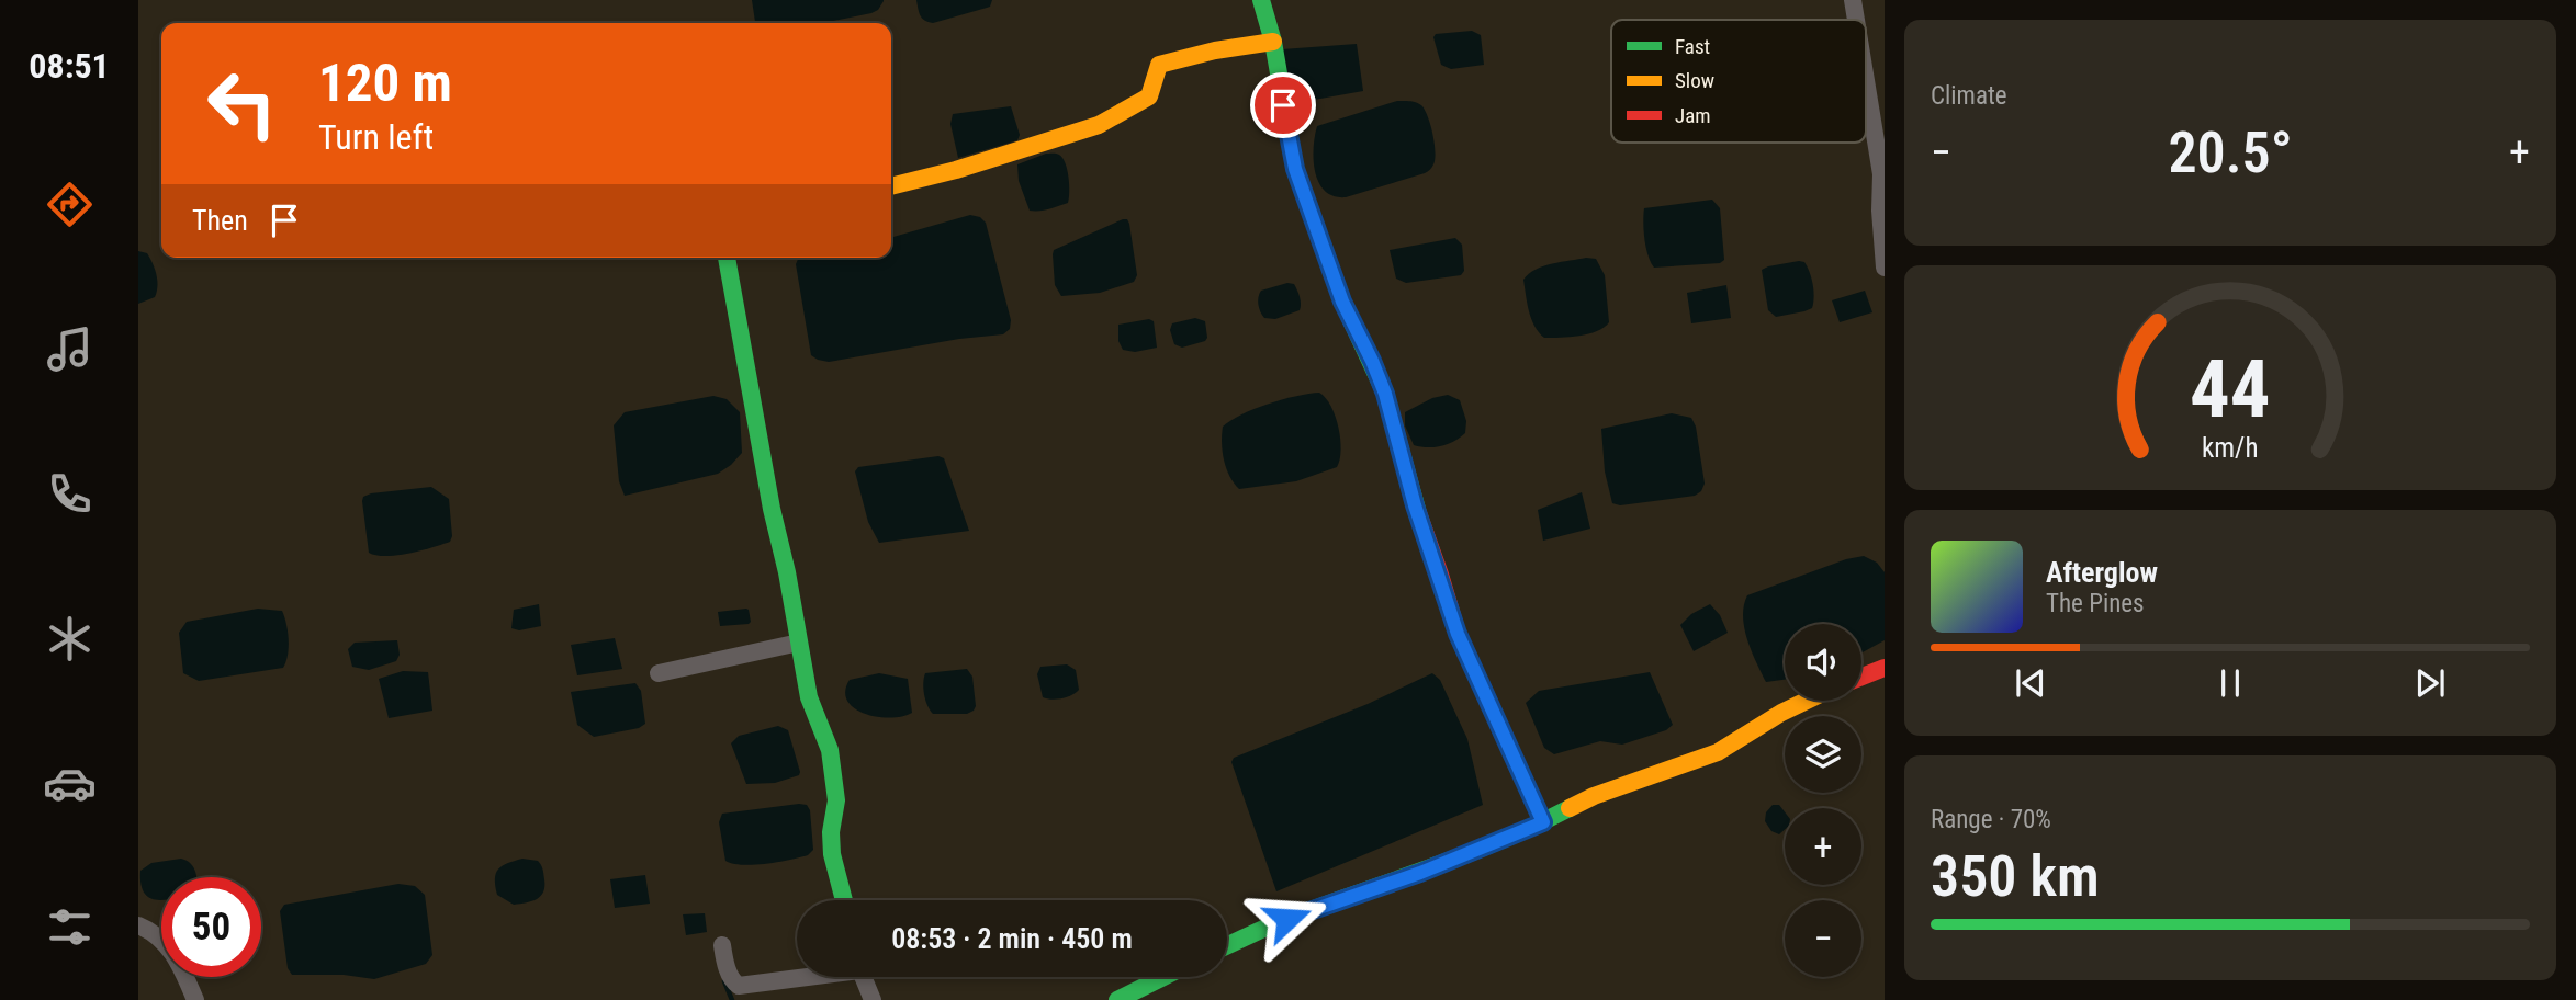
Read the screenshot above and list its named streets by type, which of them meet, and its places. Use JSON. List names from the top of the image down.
{
  "legend": ["Fast", "Slow", "Jam"],
  "page": {
    "tabs": "08:51",
    "tile": [
      "Climate",
      ["Range · 70%", "350 km"]
    ],
    "turn": ["120 m", "Turn left"],
    "heat": ["−", "20.5°", "+"],
    "then": "Then",
    "song": ["Afterglow", "The Pines"],
    "map_buttons": ["+", "−"],
    "limit": "50",
    "trip": "08:53 · 2 min · 450 m",
    "gauge": ["44", "km/h"]
  }
}
